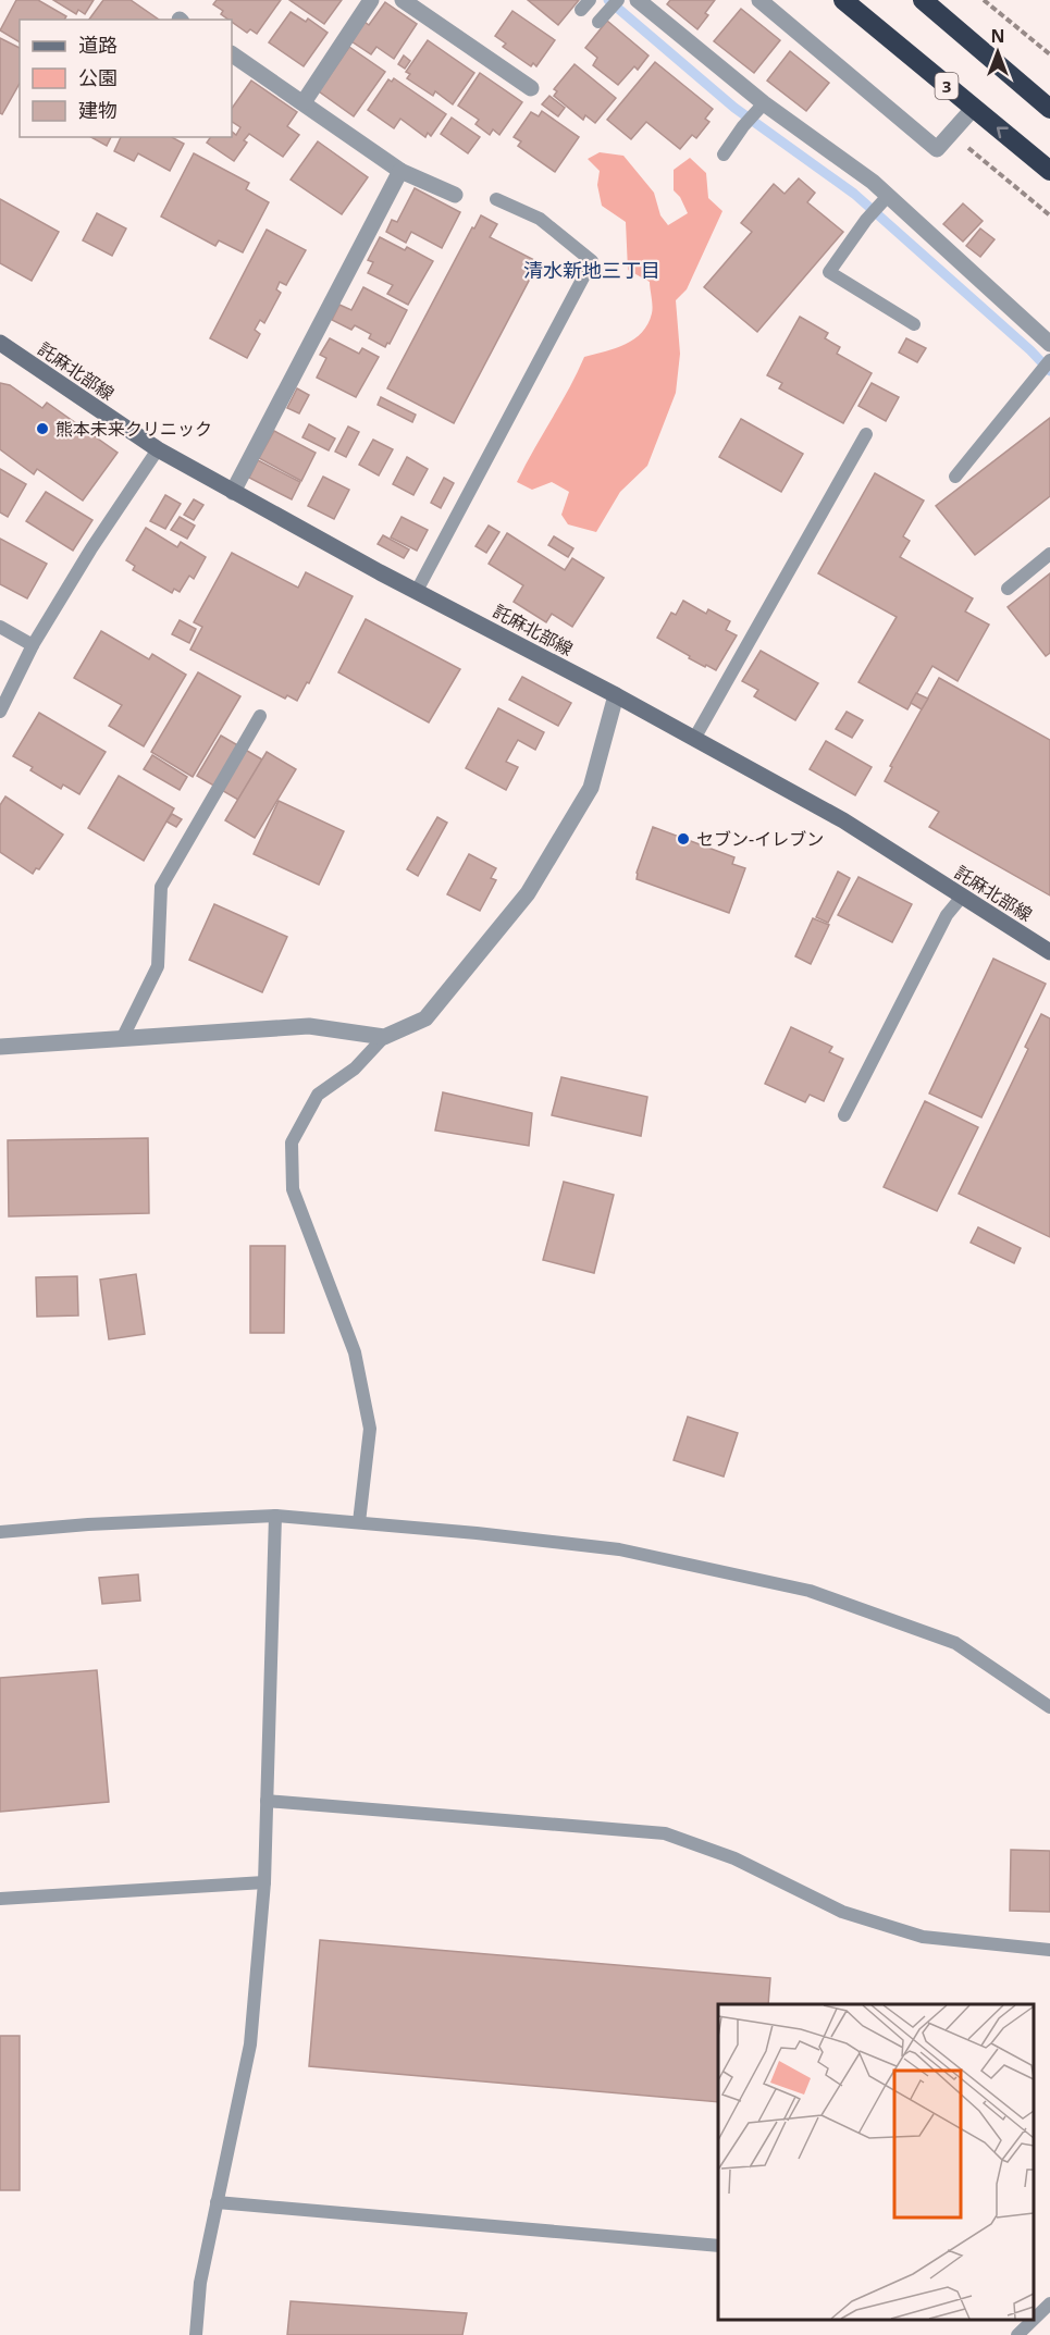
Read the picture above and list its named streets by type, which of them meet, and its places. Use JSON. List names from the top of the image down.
{
  "streets": {
    "highway": ["3"],
    "main road": ["託麻北部線"]
  },
  "districts": ["清水新地三丁目"],
  "places": ["熊本未来クリニック", "セブン-イレブン"],
  "legend": ["道路", "公園", "建物"],
  "north": "top"
}
